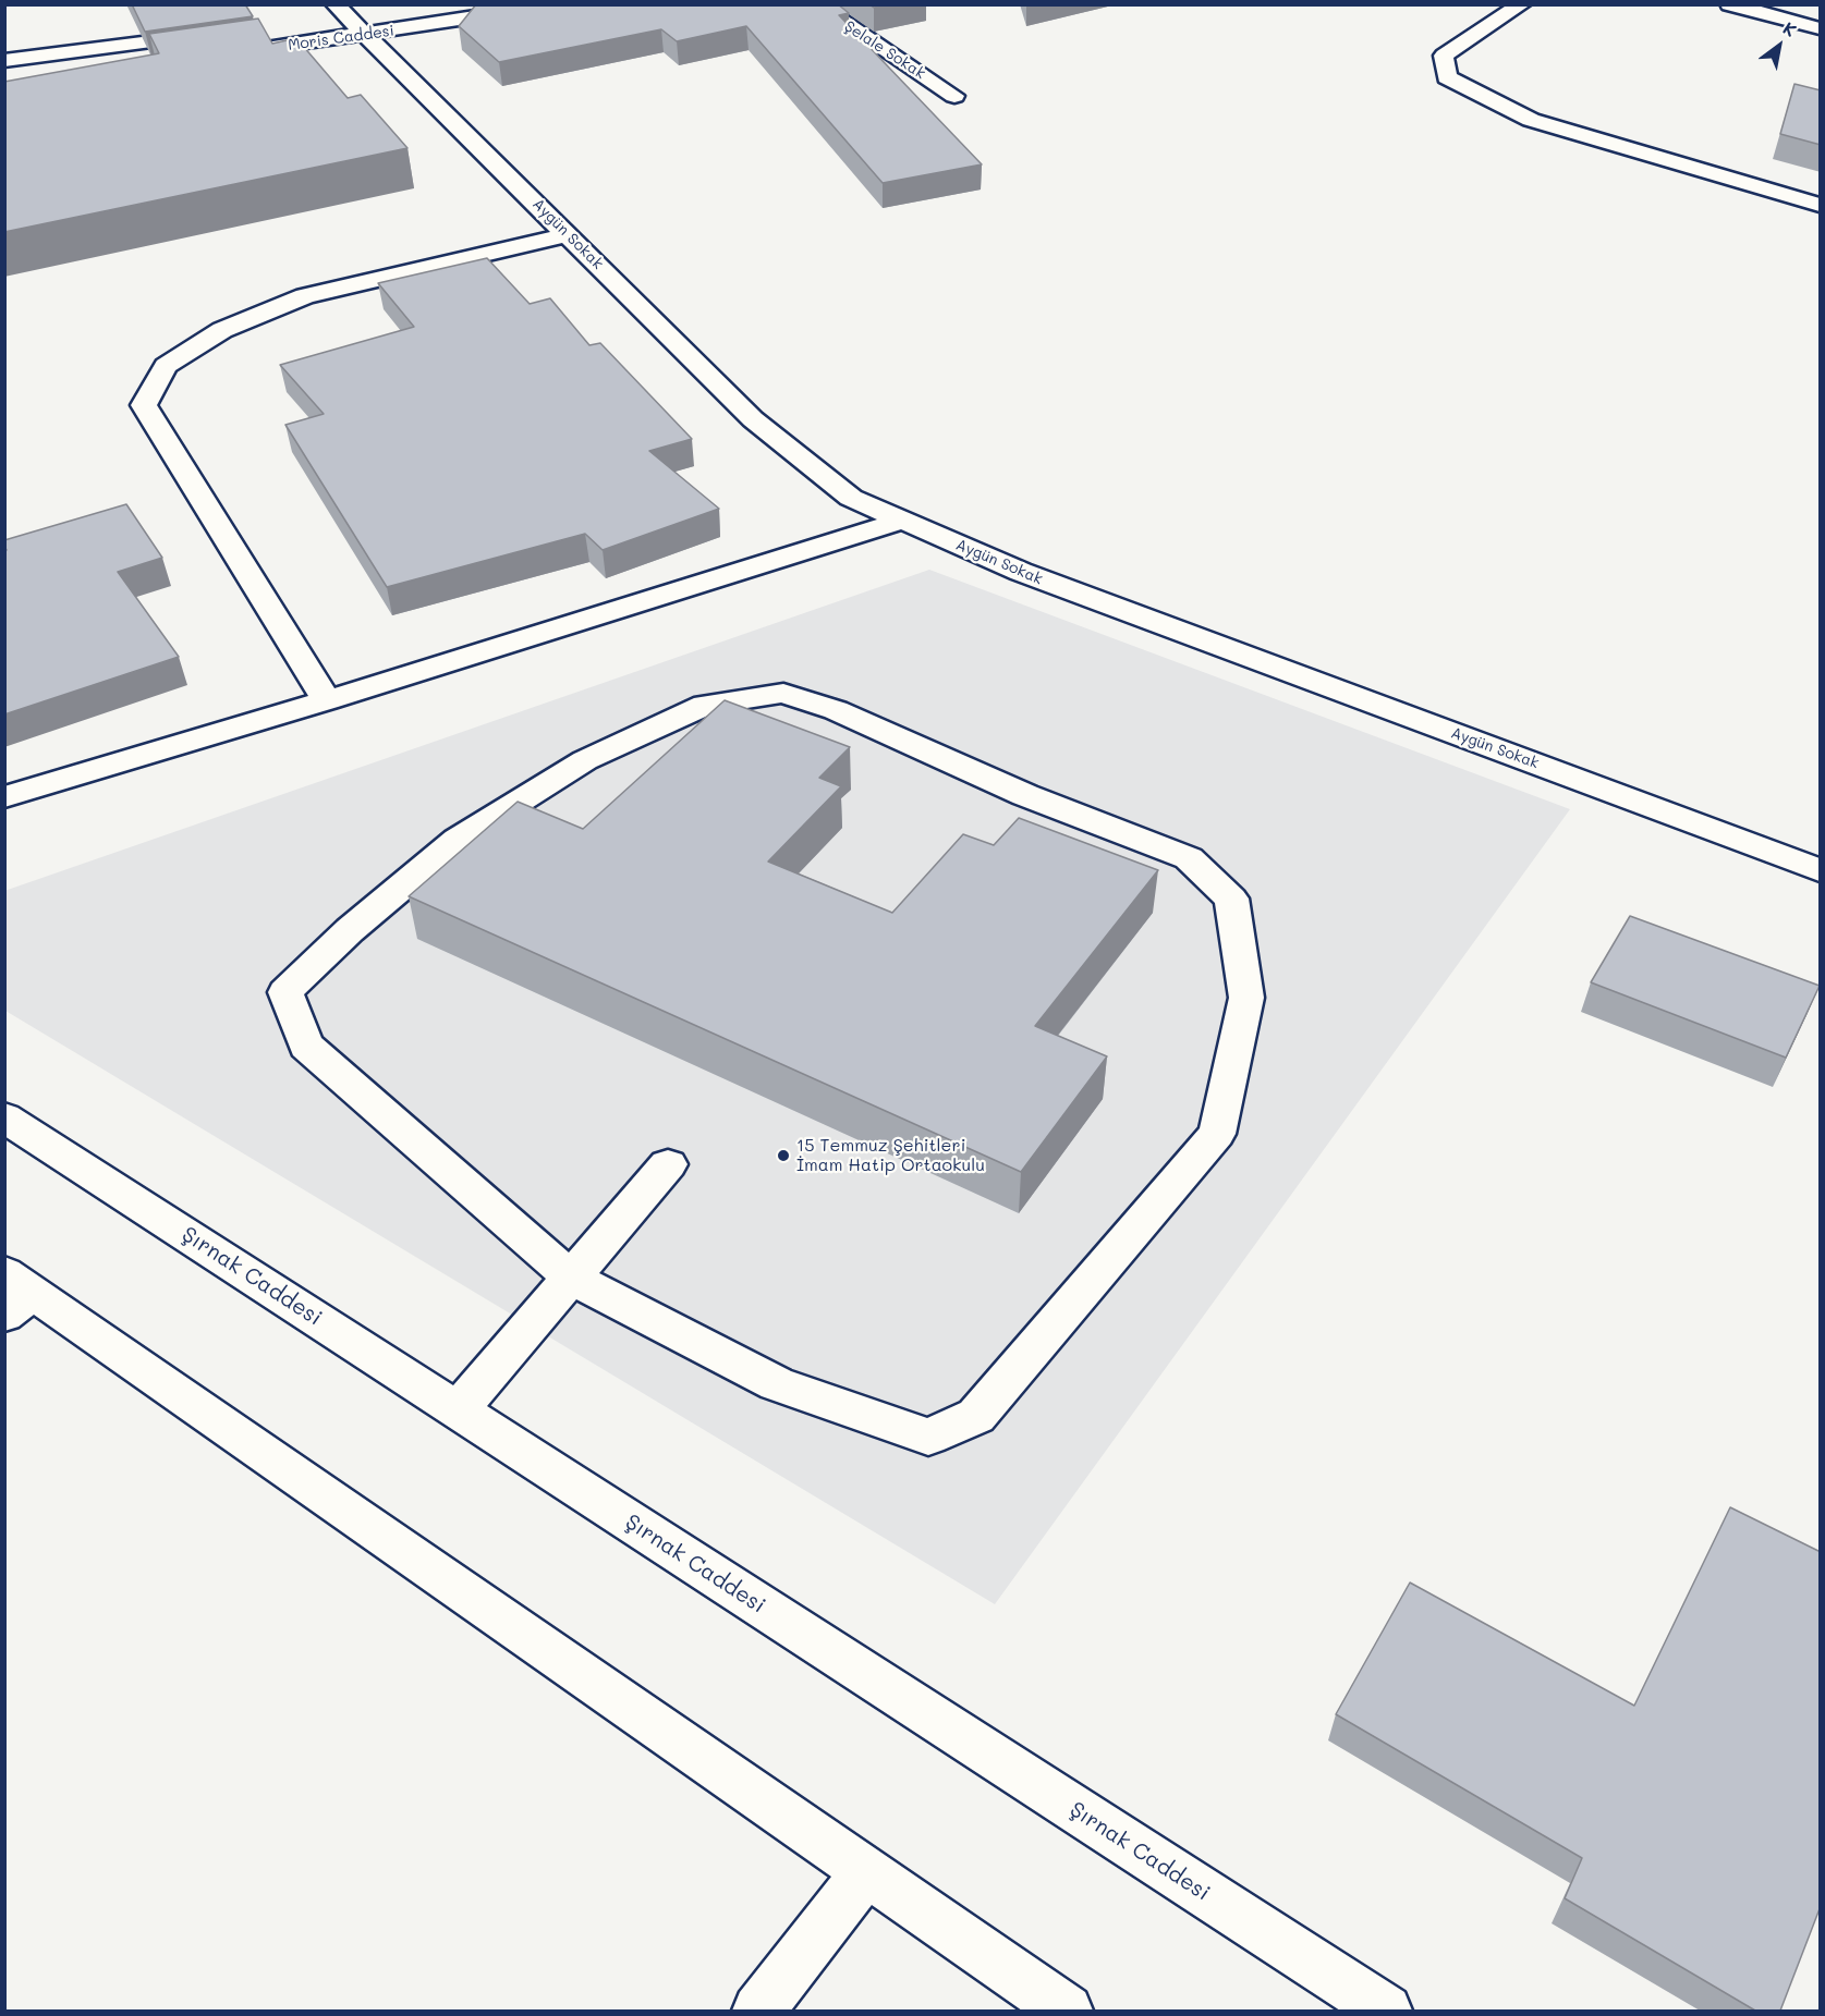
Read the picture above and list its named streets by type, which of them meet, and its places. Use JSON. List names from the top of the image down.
{
  "streets": {
    "street": [
      "Moris Caddesi",
      "Şelale Sokak",
      "Aygün Sokak",
      "Şırnak Caddesi"
    ]
  },
  "crossings": [
    ["Moris Caddesi", "Aygün Sokak"]
  ],
  "places": ["15 Temmuz Şehitleri İmam Hatip Ortaokulu"],
  "north": "top right"
}
